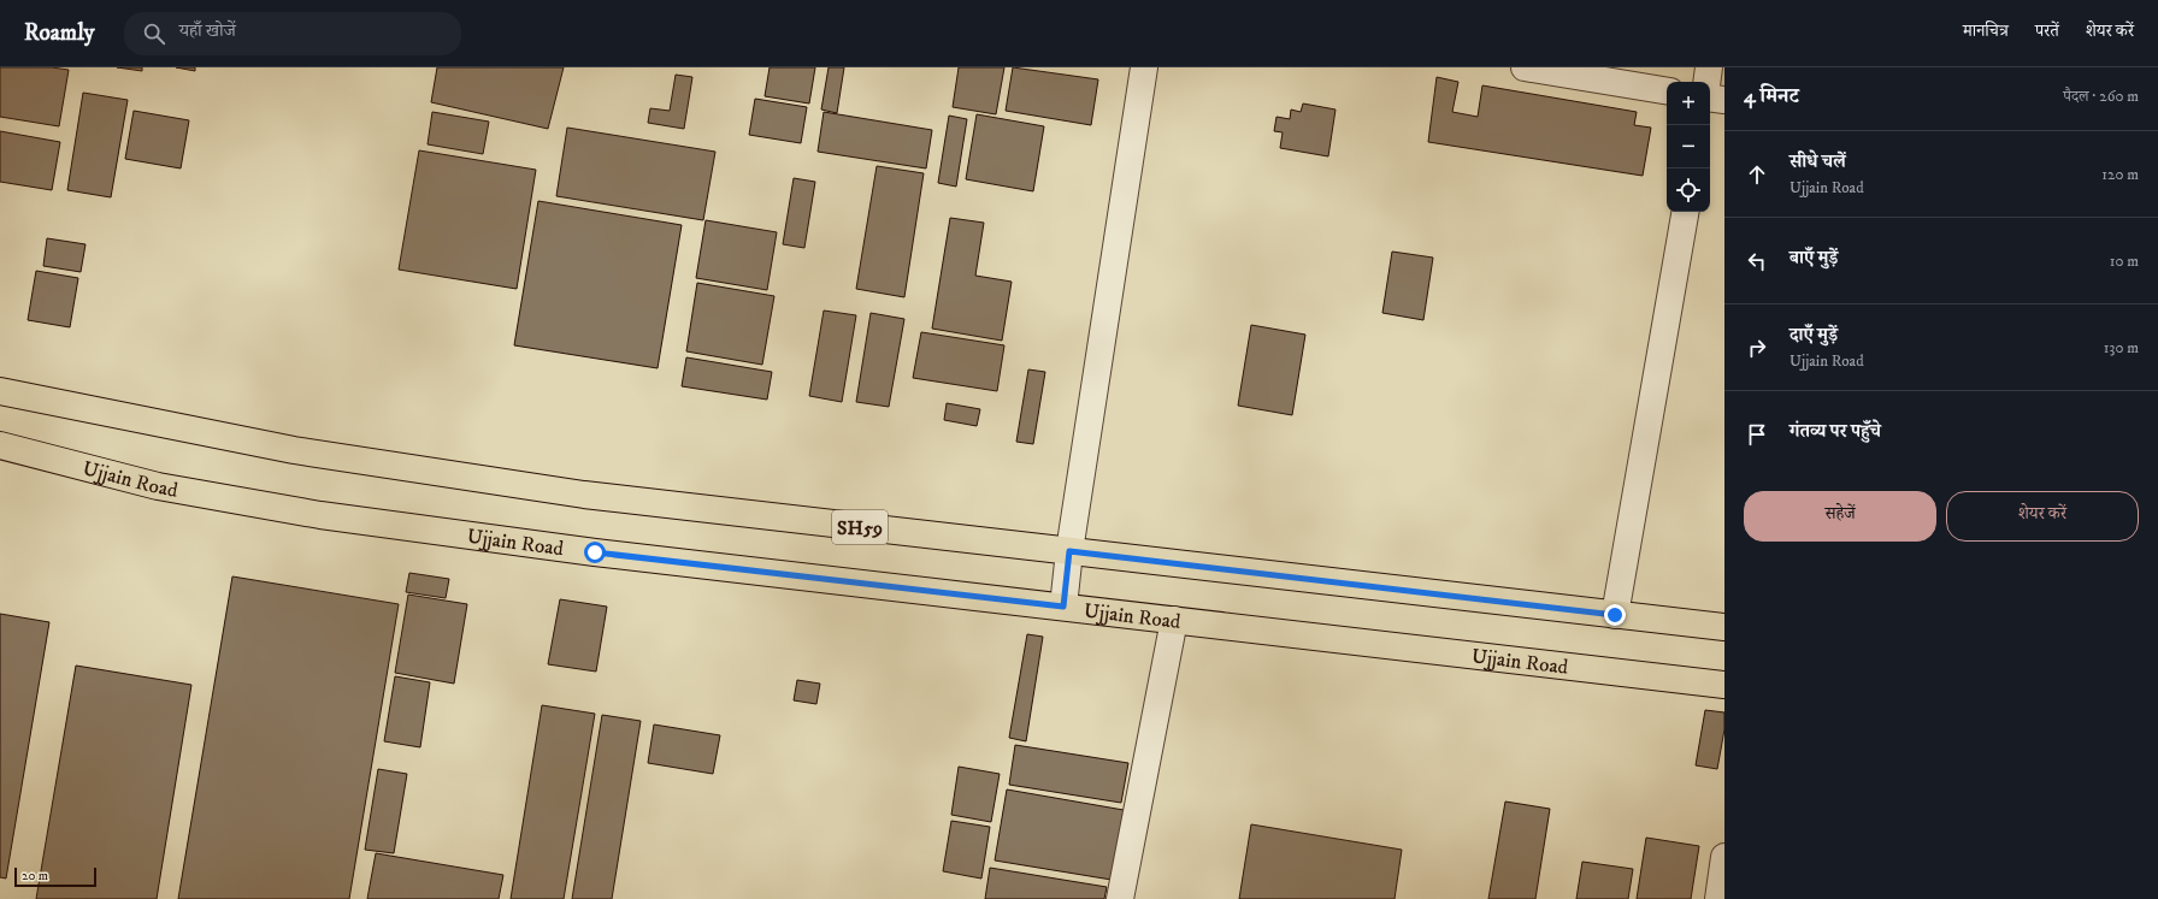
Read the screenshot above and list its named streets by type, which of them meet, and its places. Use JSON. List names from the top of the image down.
{
  "streets": {
    "main road": ["Ujjain Road", "SH59"]
  },
  "scale_bar": "20 m",
  "page": {
    "header": "Roamly",
    "search": "यहाँ खोजें",
    "nav": ["मानचित्र", "परतें", "शेयर करें"],
    "heading": ["4 मिनट", "पैदल · 260 m"],
    "map_buttons": ["+", "−"],
    "list": [
      ["सीधे चलें", "Ujjain Road", "120 m"],
      ["बाएँ मुड़ें", "10 m"],
      ["दाएँ मुड़ें", "Ujjain Road", "130 m"],
      "गंतव्य पर पहुँचे"
    ],
    "buttons": ["सहेजें", "शेयर करें"],
    "scale": "20 m"
  }
}
